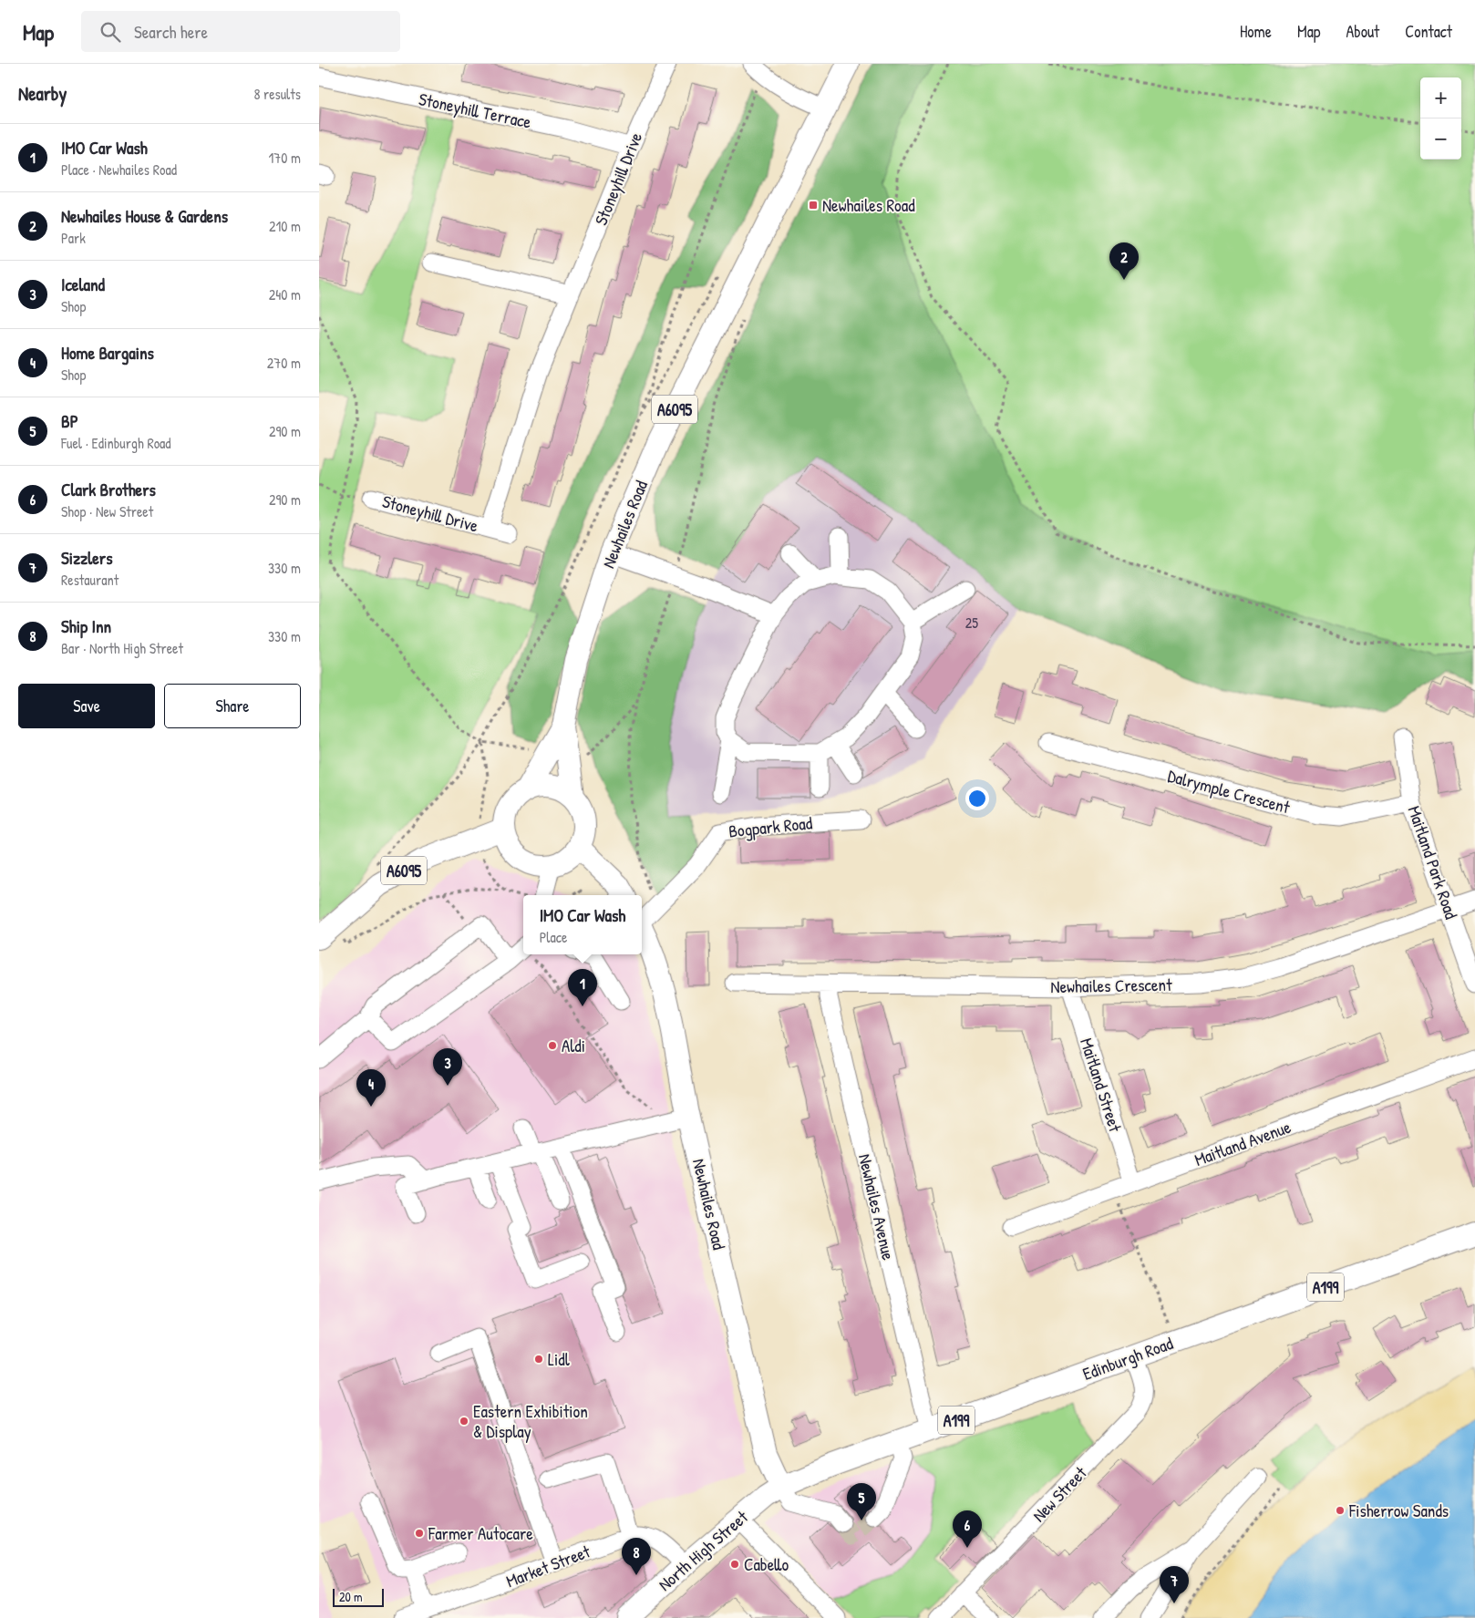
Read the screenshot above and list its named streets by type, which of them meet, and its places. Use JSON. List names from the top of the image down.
{
  "streets": {
    "main road": [
      "A6095",
      "Newhailes Road",
      "A199",
      "Edinburgh Road",
      "North High Street"
    ],
    "street": [
      "Stoneyhill Terrace",
      "Stoneyhill Drive",
      "Dalrymple Crescent",
      "Bogpark Road",
      "Maitland Park Road",
      "Newhailes Crescent",
      "Maitland Street",
      "Maitland Avenue",
      "Newhailes Avenue",
      "New Street",
      "Market Street"
    ]
  },
  "crossings": [
    ["Stoneyhill Terrace", "Stoneyhill Drive"],
    ["A6095", "Newhailes Road"],
    ["Newhailes Road", "Edinburgh Road"],
    ["Newhailes Road", "North High Street"],
    ["Dalrymple Crescent", "Maitland Park Road"],
    ["Maitland Park Road", "Newhailes Crescent"],
    ["Newhailes Crescent", "Maitland Street"],
    ["Newhailes Crescent", "Newhailes Avenue"],
    ["Maitland Street", "Maitland Avenue"],
    ["Newhailes Avenue", "Edinburgh Road"],
    ["Edinburgh Road", "New Street"],
    ["Edinburgh Road", "North High Street"],
    ["North High Street", "Market Street"]
  ],
  "places": {
    "transit": ["Newhailes Road"],
    "other": [
      "Aldi",
      "Lidl",
      "Eastern Exhibition & Display",
      "Fisherrow Sands",
      "Farmer Autocare",
      "Cabello"
    ]
  },
  "house_numbers": ["25"],
  "scale_bar": "20 m",
  "page": {
    "header": "Map",
    "search": "Search here",
    "nav": [
      "Home",
      "Map",
      "About",
      "Contact"
    ],
    "heading": ["Nearby", "8 results"],
    "map_buttons": ["+", "−"],
    "list": [
      {
        "mark": "1",
        "name": "IMO Car Wash",
        "note": "Place · Newhailes Road",
        "value": "170 m"
      },
      {
        "mark": "2",
        "name": "Newhailes House & Gardens",
        "note": "Park",
        "value": "210 m"
      },
      {
        "mark": "3",
        "name": "Iceland",
        "note": "Shop",
        "value": "240 m"
      },
      {
        "mark": "4",
        "name": "Home Bargains",
        "note": "Shop",
        "value": "270 m"
      },
      {
        "mark": "5",
        "name": "BP",
        "note": "Fuel · Edinburgh Road",
        "value": "290 m"
      },
      {
        "mark": "6",
        "name": "Clark Brothers",
        "note": "Shop · New Street",
        "value": "290 m"
      },
      {
        "mark": "7",
        "name": "Sizzlers",
        "note": "Restaurant",
        "value": "330 m"
      },
      {
        "mark": "8",
        "name": "Ship Inn",
        "note": "Bar · North High Street",
        "value": "330 m"
      }
    ],
    "pins": [
      "2",
      "1",
      "3",
      "4",
      "5",
      "6",
      "8",
      "7"
    ],
    "buttons": ["Save", "Share"],
    "popup": ["IMO Car Wash", "Place"],
    "scale": "20 m"
  }
}
